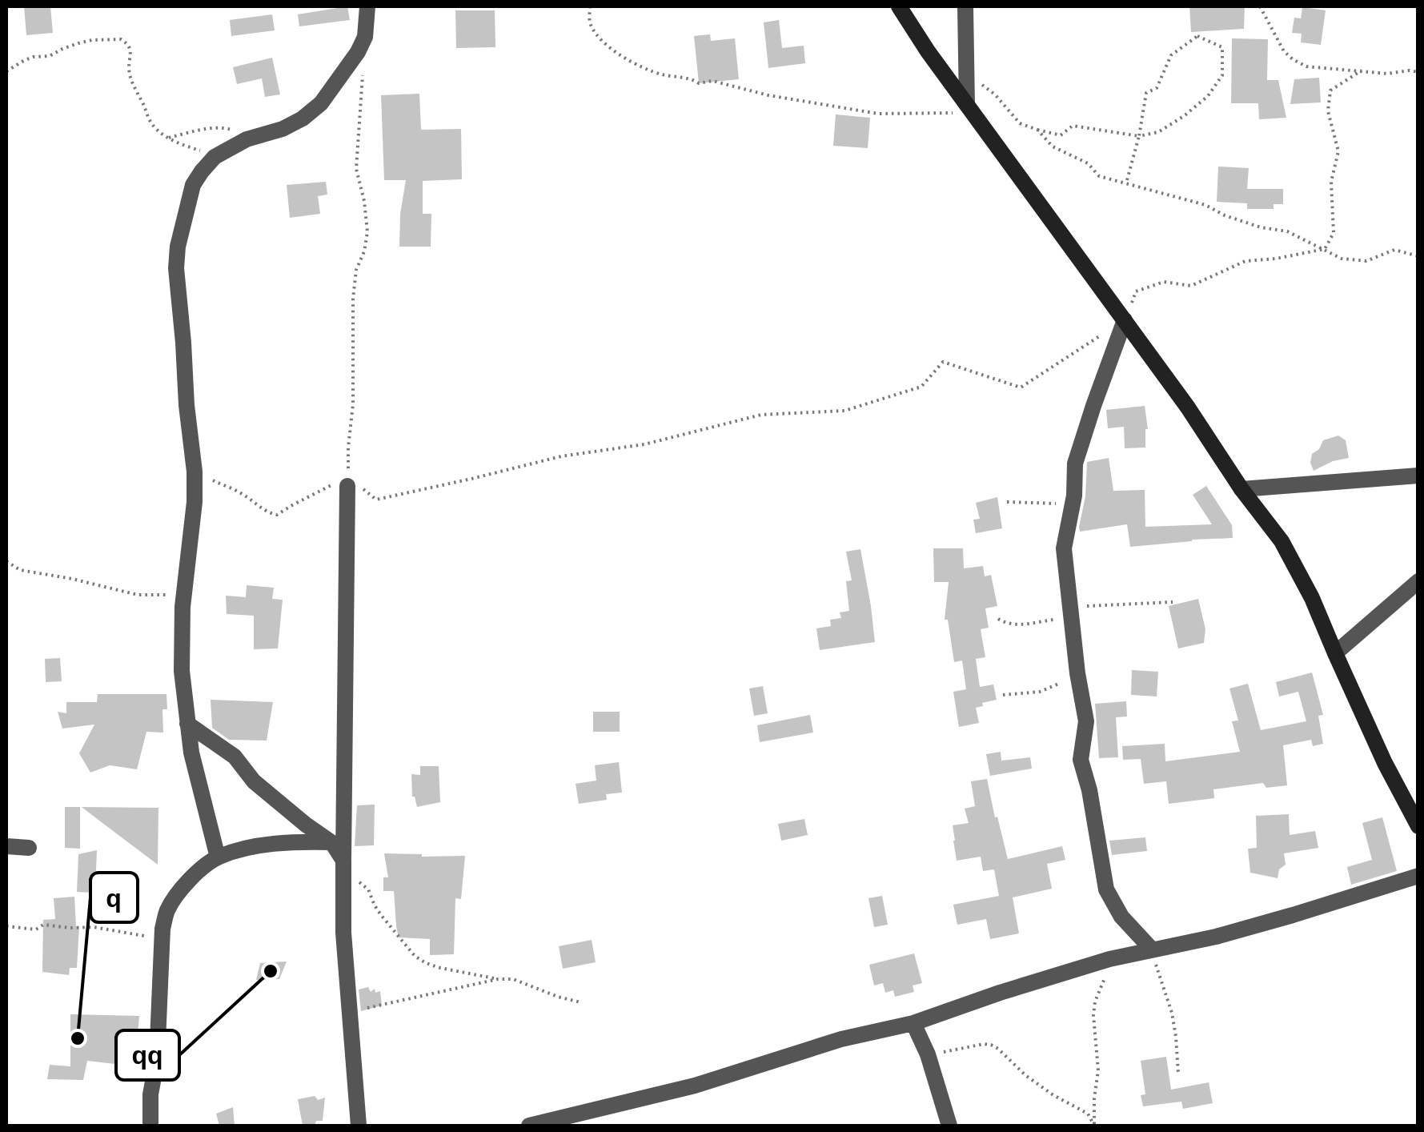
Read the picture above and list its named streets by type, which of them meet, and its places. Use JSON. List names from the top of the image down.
{
  "places": ["qq", "q"]
}
